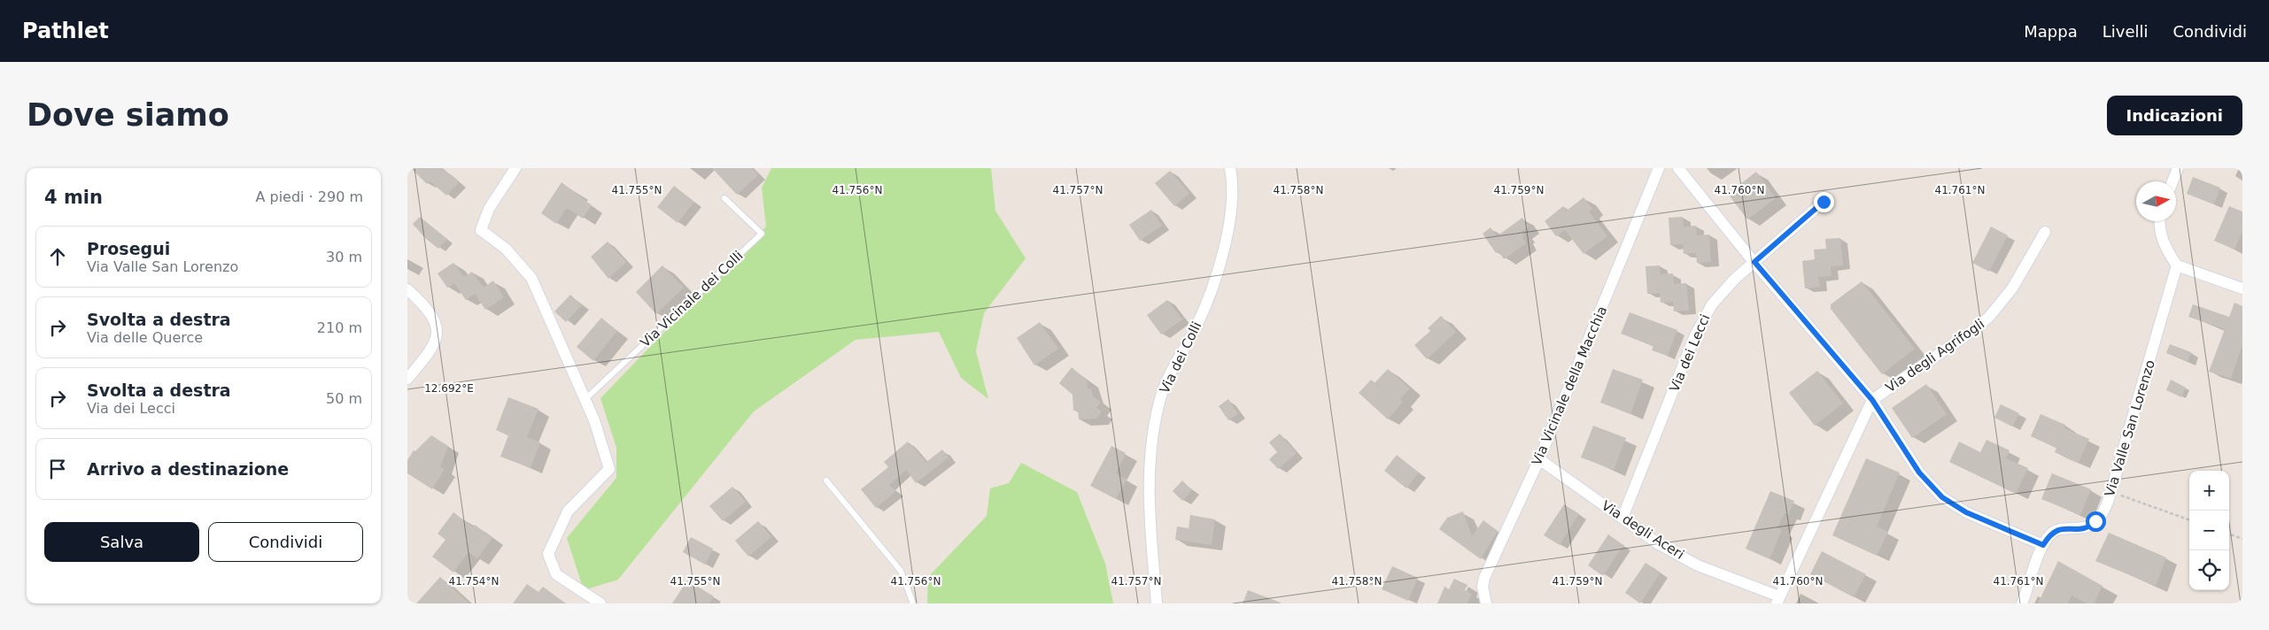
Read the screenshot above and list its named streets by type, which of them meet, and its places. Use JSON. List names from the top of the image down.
{
  "streets": {
    "street": [
      "Via dei Lecci",
      "Via degli Agrifogli",
      "Via dei Colli",
      "Via Vicinale della Macchia",
      "Via Valle San Lorenzo",
      "Via degli Aceri"
    ],
    "lane": ["Via Vicinale dei Colli"]
  },
  "crossings": [
    ["Via dei Lecci", "Via degli Aceri"],
    ["Via degli Agrifogli", "Via degli Aceri"],
    ["Via Vicinale della Macchia", "Via degli Aceri"]
  ],
  "north": "right",
  "page": {
    "header": "Pathlet",
    "nav": ["Mappa", "Livelli", "Condividi"],
    "buttons": [
      "Indicazioni",
      ["Salva", "Condividi"]
    ],
    "title": "Dove siamo",
    "heading": ["4 min", "A piedi · 290 m"],
    "list": [
      ["Prosegui", "Via Valle San Lorenzo", "30 m"],
      ["Svolta a destra", "Via delle Querce", "210 m"],
      ["Svolta a destra", "Via dei Lecci", "50 m"],
      "Arrivo a destinazione"
    ],
    "map_buttons": ["+", "−"]
  },
  "coordinates": [
    "41.755°N",
    "41.756°N",
    "41.757°N",
    "41.758°N",
    "41.759°N",
    "41.760°N",
    "41.761°N",
    "12.692°E",
    "41.754°N"
  ]
}
